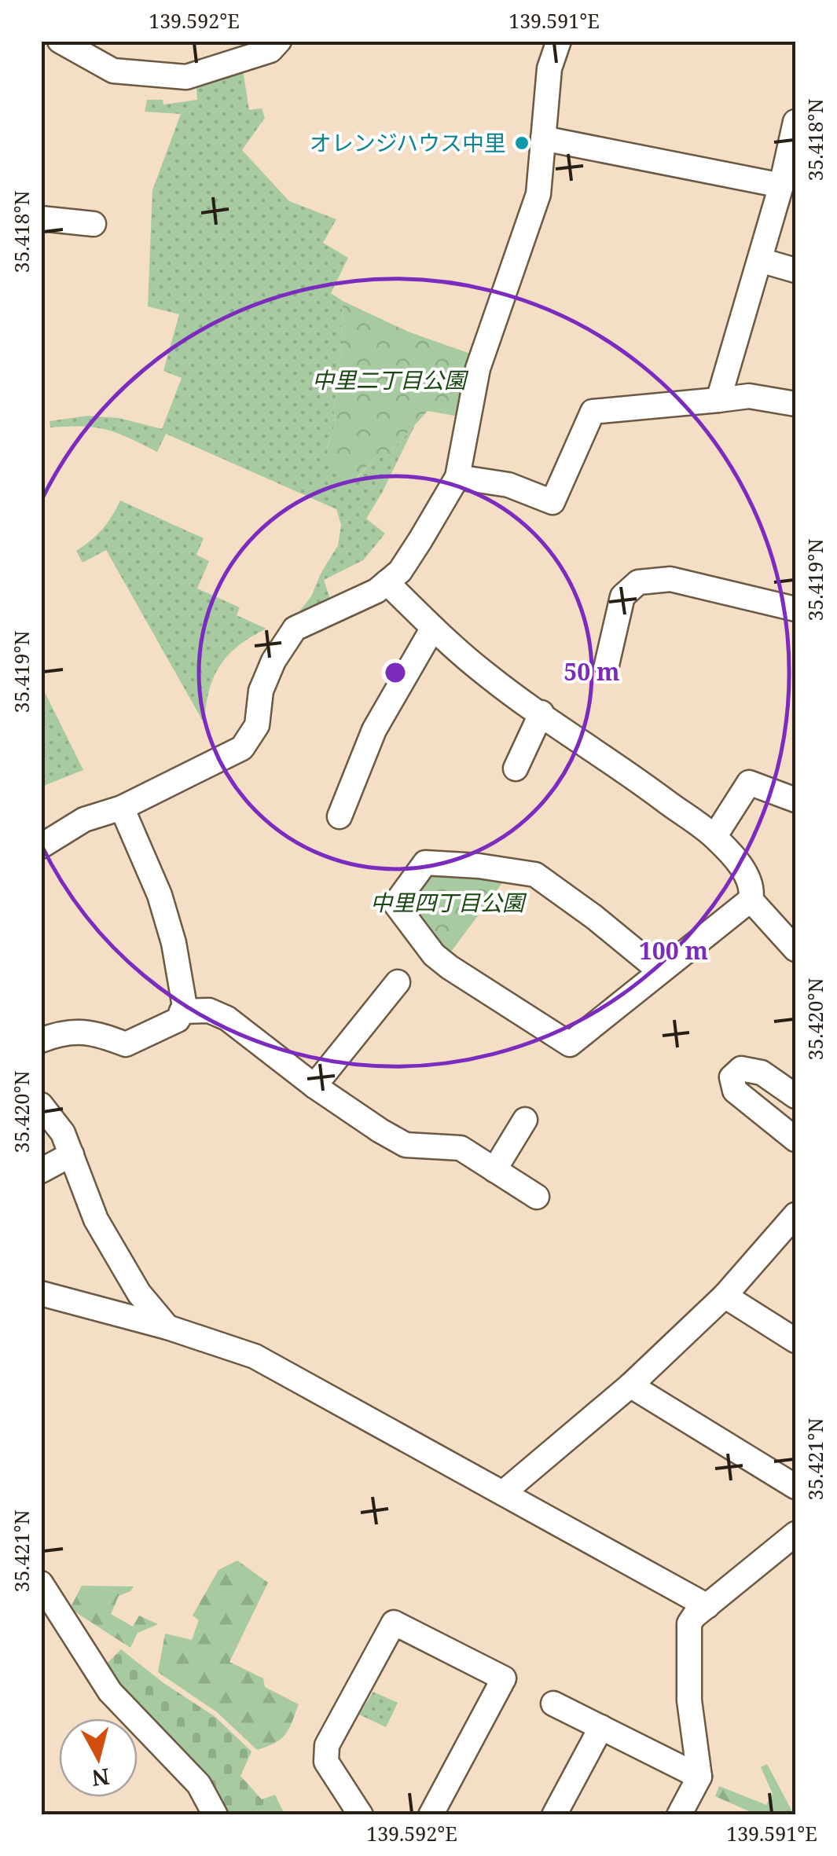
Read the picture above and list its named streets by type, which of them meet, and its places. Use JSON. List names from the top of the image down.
{
  "parks": ["中里二丁目公園", "中里四丁目公園"],
  "places": ["オレンジハウス中里"],
  "north": "bottom",
  "coordinates": [
    "139.592°E",
    "139.591°E",
    "35.418°N",
    "35.419°N",
    "35.420°N",
    "35.421°N"
  ],
  "rings": ["50 m", "100 m"]
}
